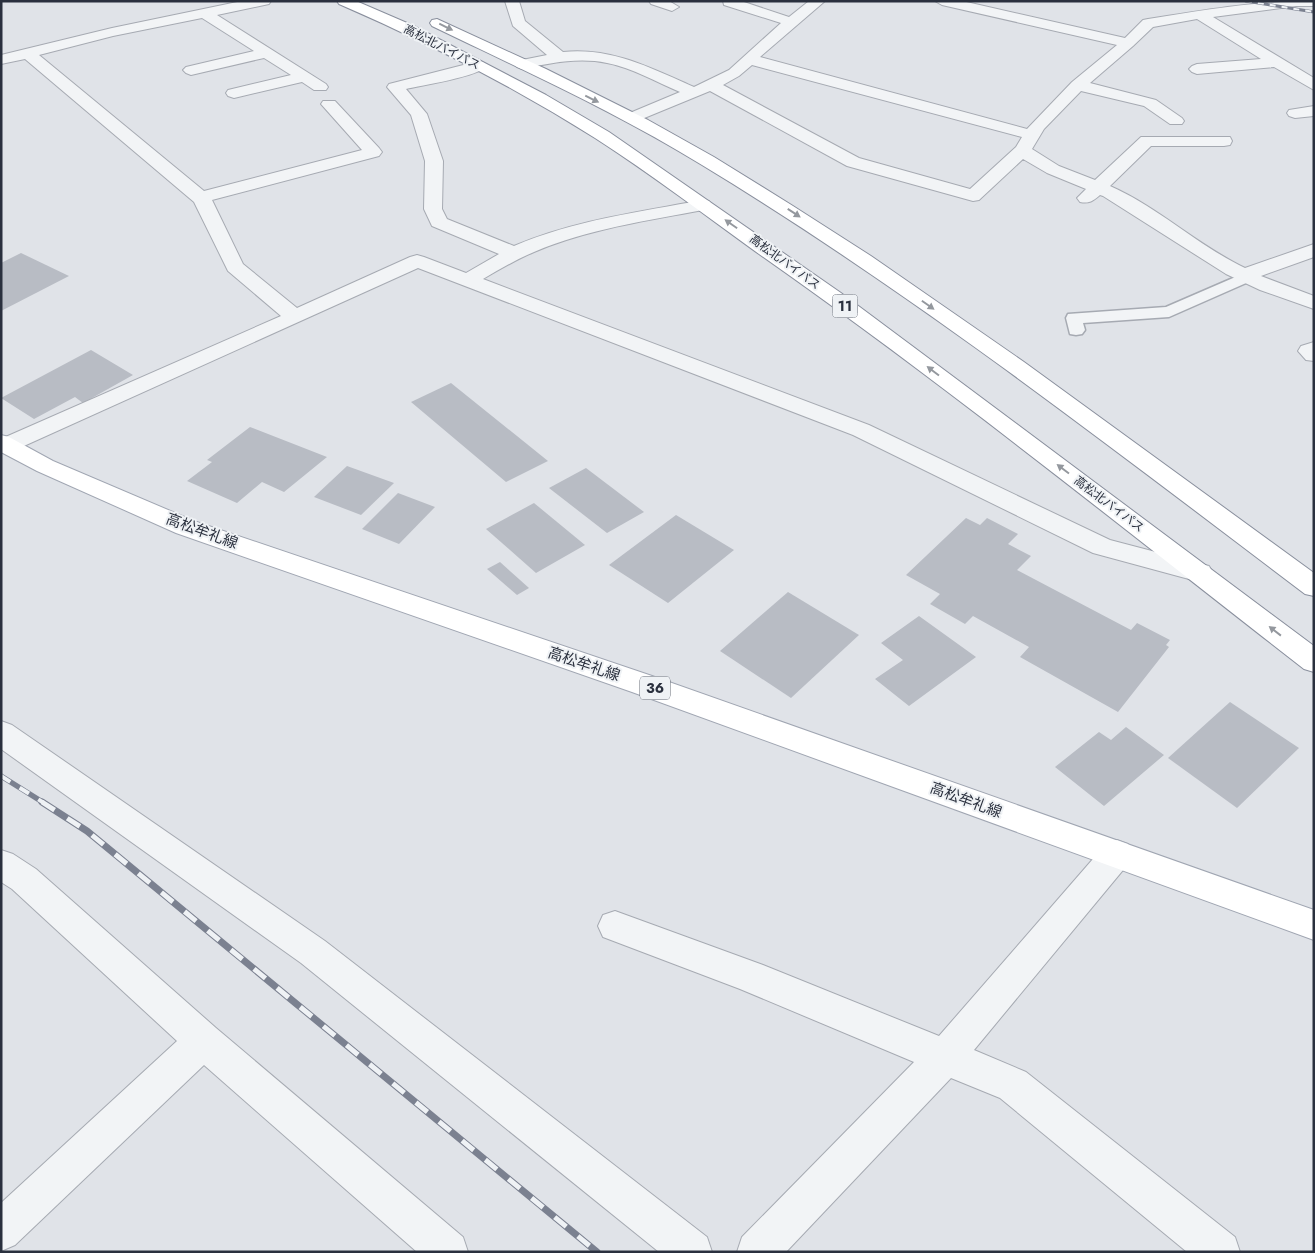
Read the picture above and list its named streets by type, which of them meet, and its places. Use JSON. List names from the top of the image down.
{
  "streets": {
    "main road": [
      "高松北バイパス",
      "11",
      "高松牟礼線",
      "36"
    ]
  }
}
